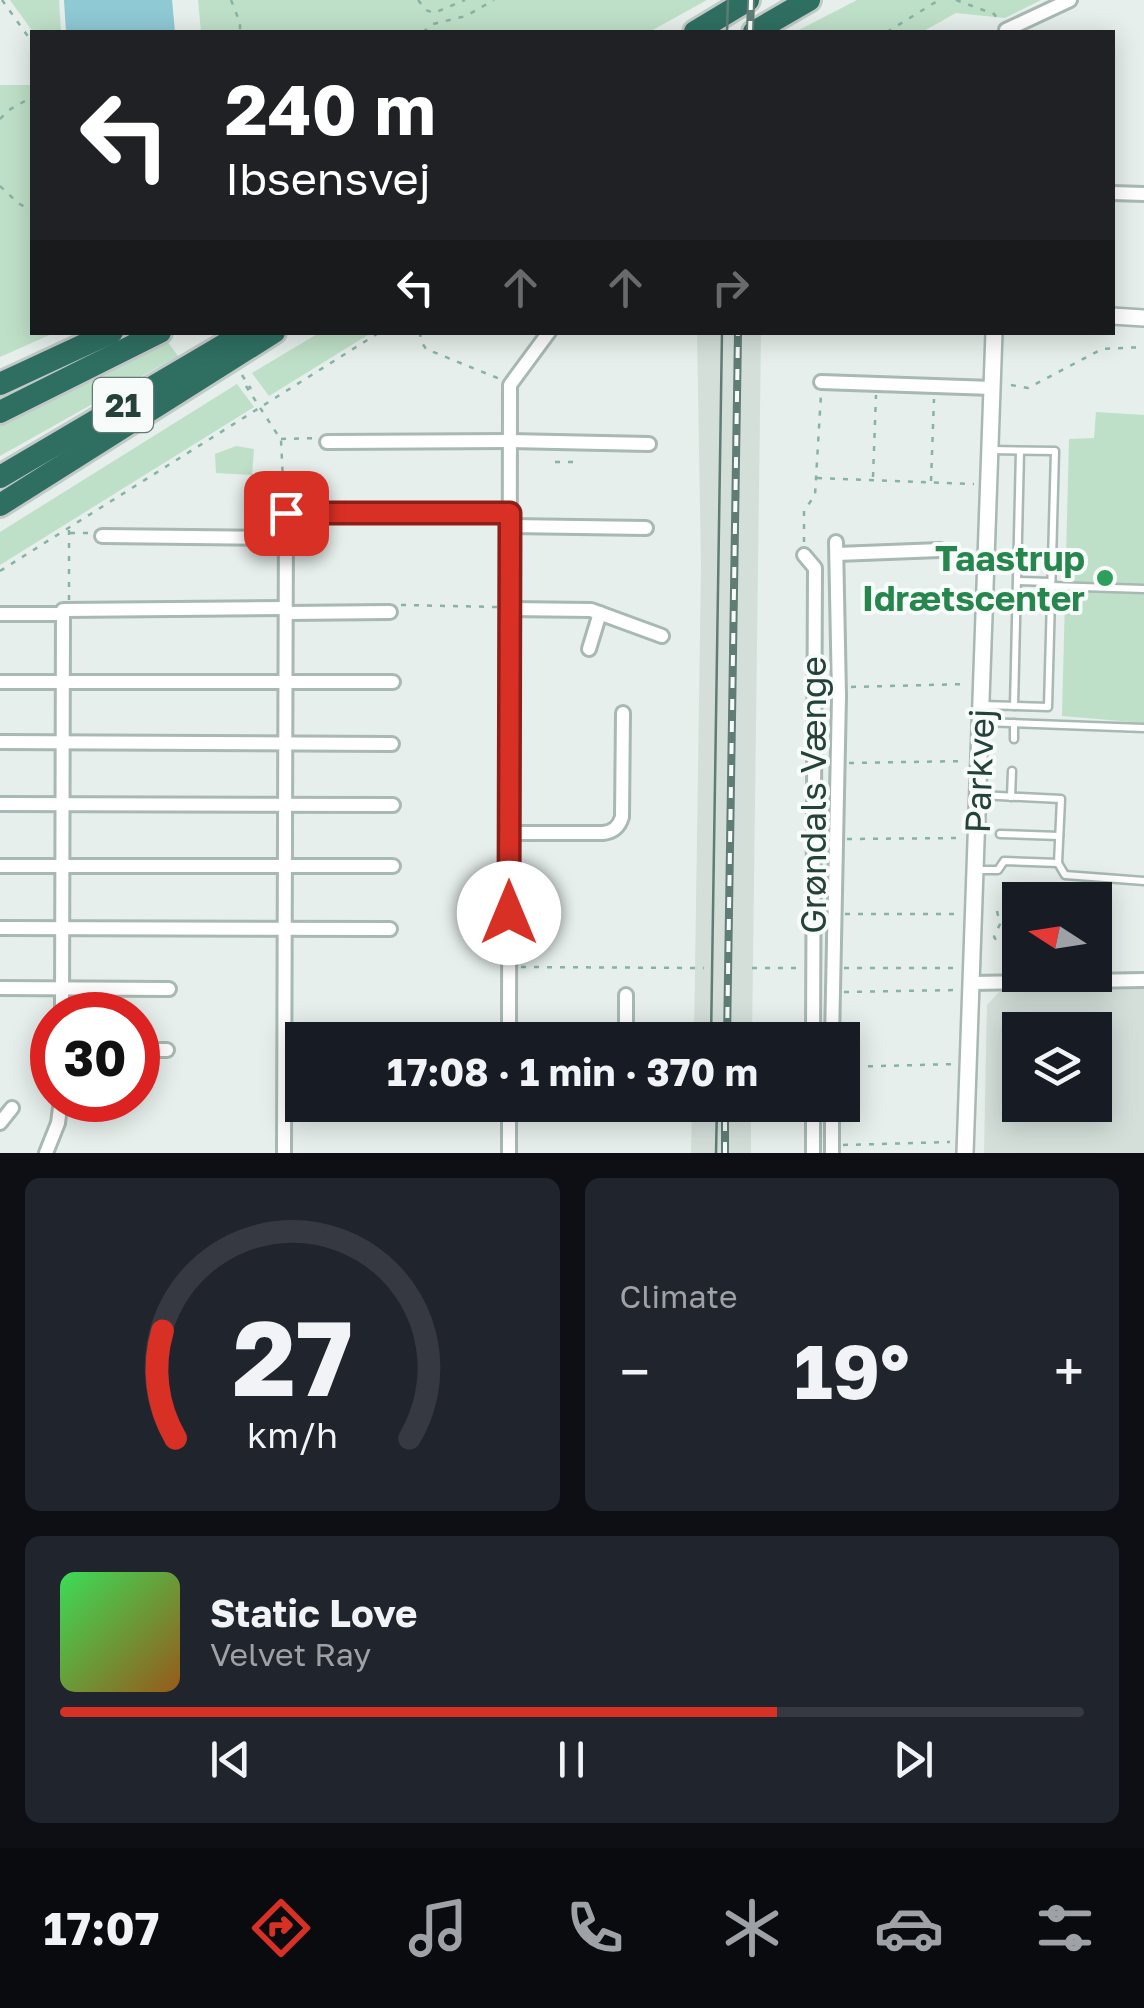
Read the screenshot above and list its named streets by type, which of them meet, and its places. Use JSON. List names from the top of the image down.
{
  "streets": {
    "highway": ["21"],
    "street": ["Parkvej", "Grøndals Vænge"]
  },
  "places": ["Taastrup Idrætscenter"],
  "north": "left",
  "page": {
    "turn": ["240 m", "Ibsensvej"],
    "limit": "30",
    "trip": "17:08 · 1 min · 370 m",
    "tile": "Climate",
    "heat": ["−", "19°", "+"],
    "song": ["Static Love", "Velvet Ray"],
    "tabs": "17:07",
    "gauge": ["27", "km/h"]
  }
}
